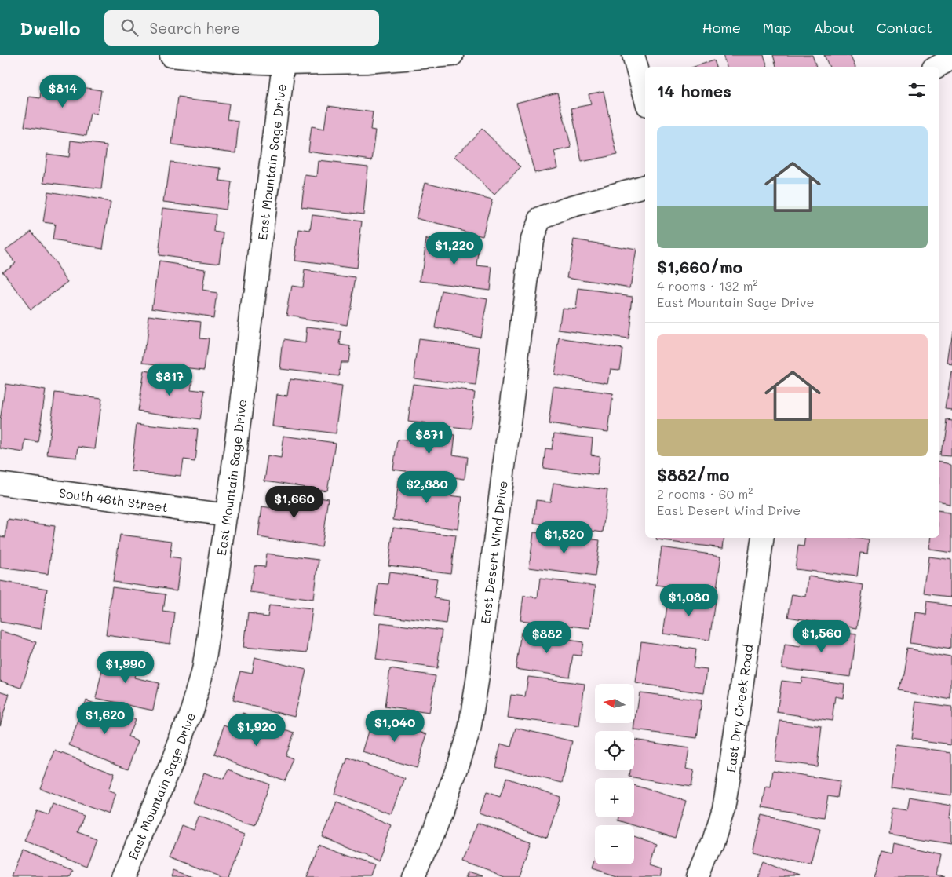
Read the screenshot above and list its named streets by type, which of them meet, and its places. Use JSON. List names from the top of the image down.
{
  "streets": {
    "street": [
      "East Mountain Sage Drive",
      "South 46th Street",
      "East Desert Wind Drive",
      "East Dry Creek Road"
    ]
  },
  "crossings": [
    ["East Mountain Sage Drive", "South 46th Street"]
  ],
  "north": "left",
  "page": {
    "header": "Dwello",
    "search": "Search here",
    "nav": [
      "Home",
      "Map",
      "About",
      "Contact"
    ],
    "heading": "14 homes",
    "price": [
      "$814",
      "$1,220",
      "$817",
      "$871",
      "$2,380",
      "$1,660",
      "$1,520",
      "$1,080",
      "$1,560",
      "$882",
      "$1,990",
      "$1,620",
      "$1,040",
      "$1,920"
    ],
    "list": [
      {
        "name": "$1,660/mo",
        "note": "4 rooms · 132 m² · East Mountain Sage Drive"
      },
      {
        "name": "$882/mo",
        "note": "2 rooms · 60 m² · East Desert Wind Drive"
      }
    ],
    "map_buttons": ["+", "−"]
  }
}
